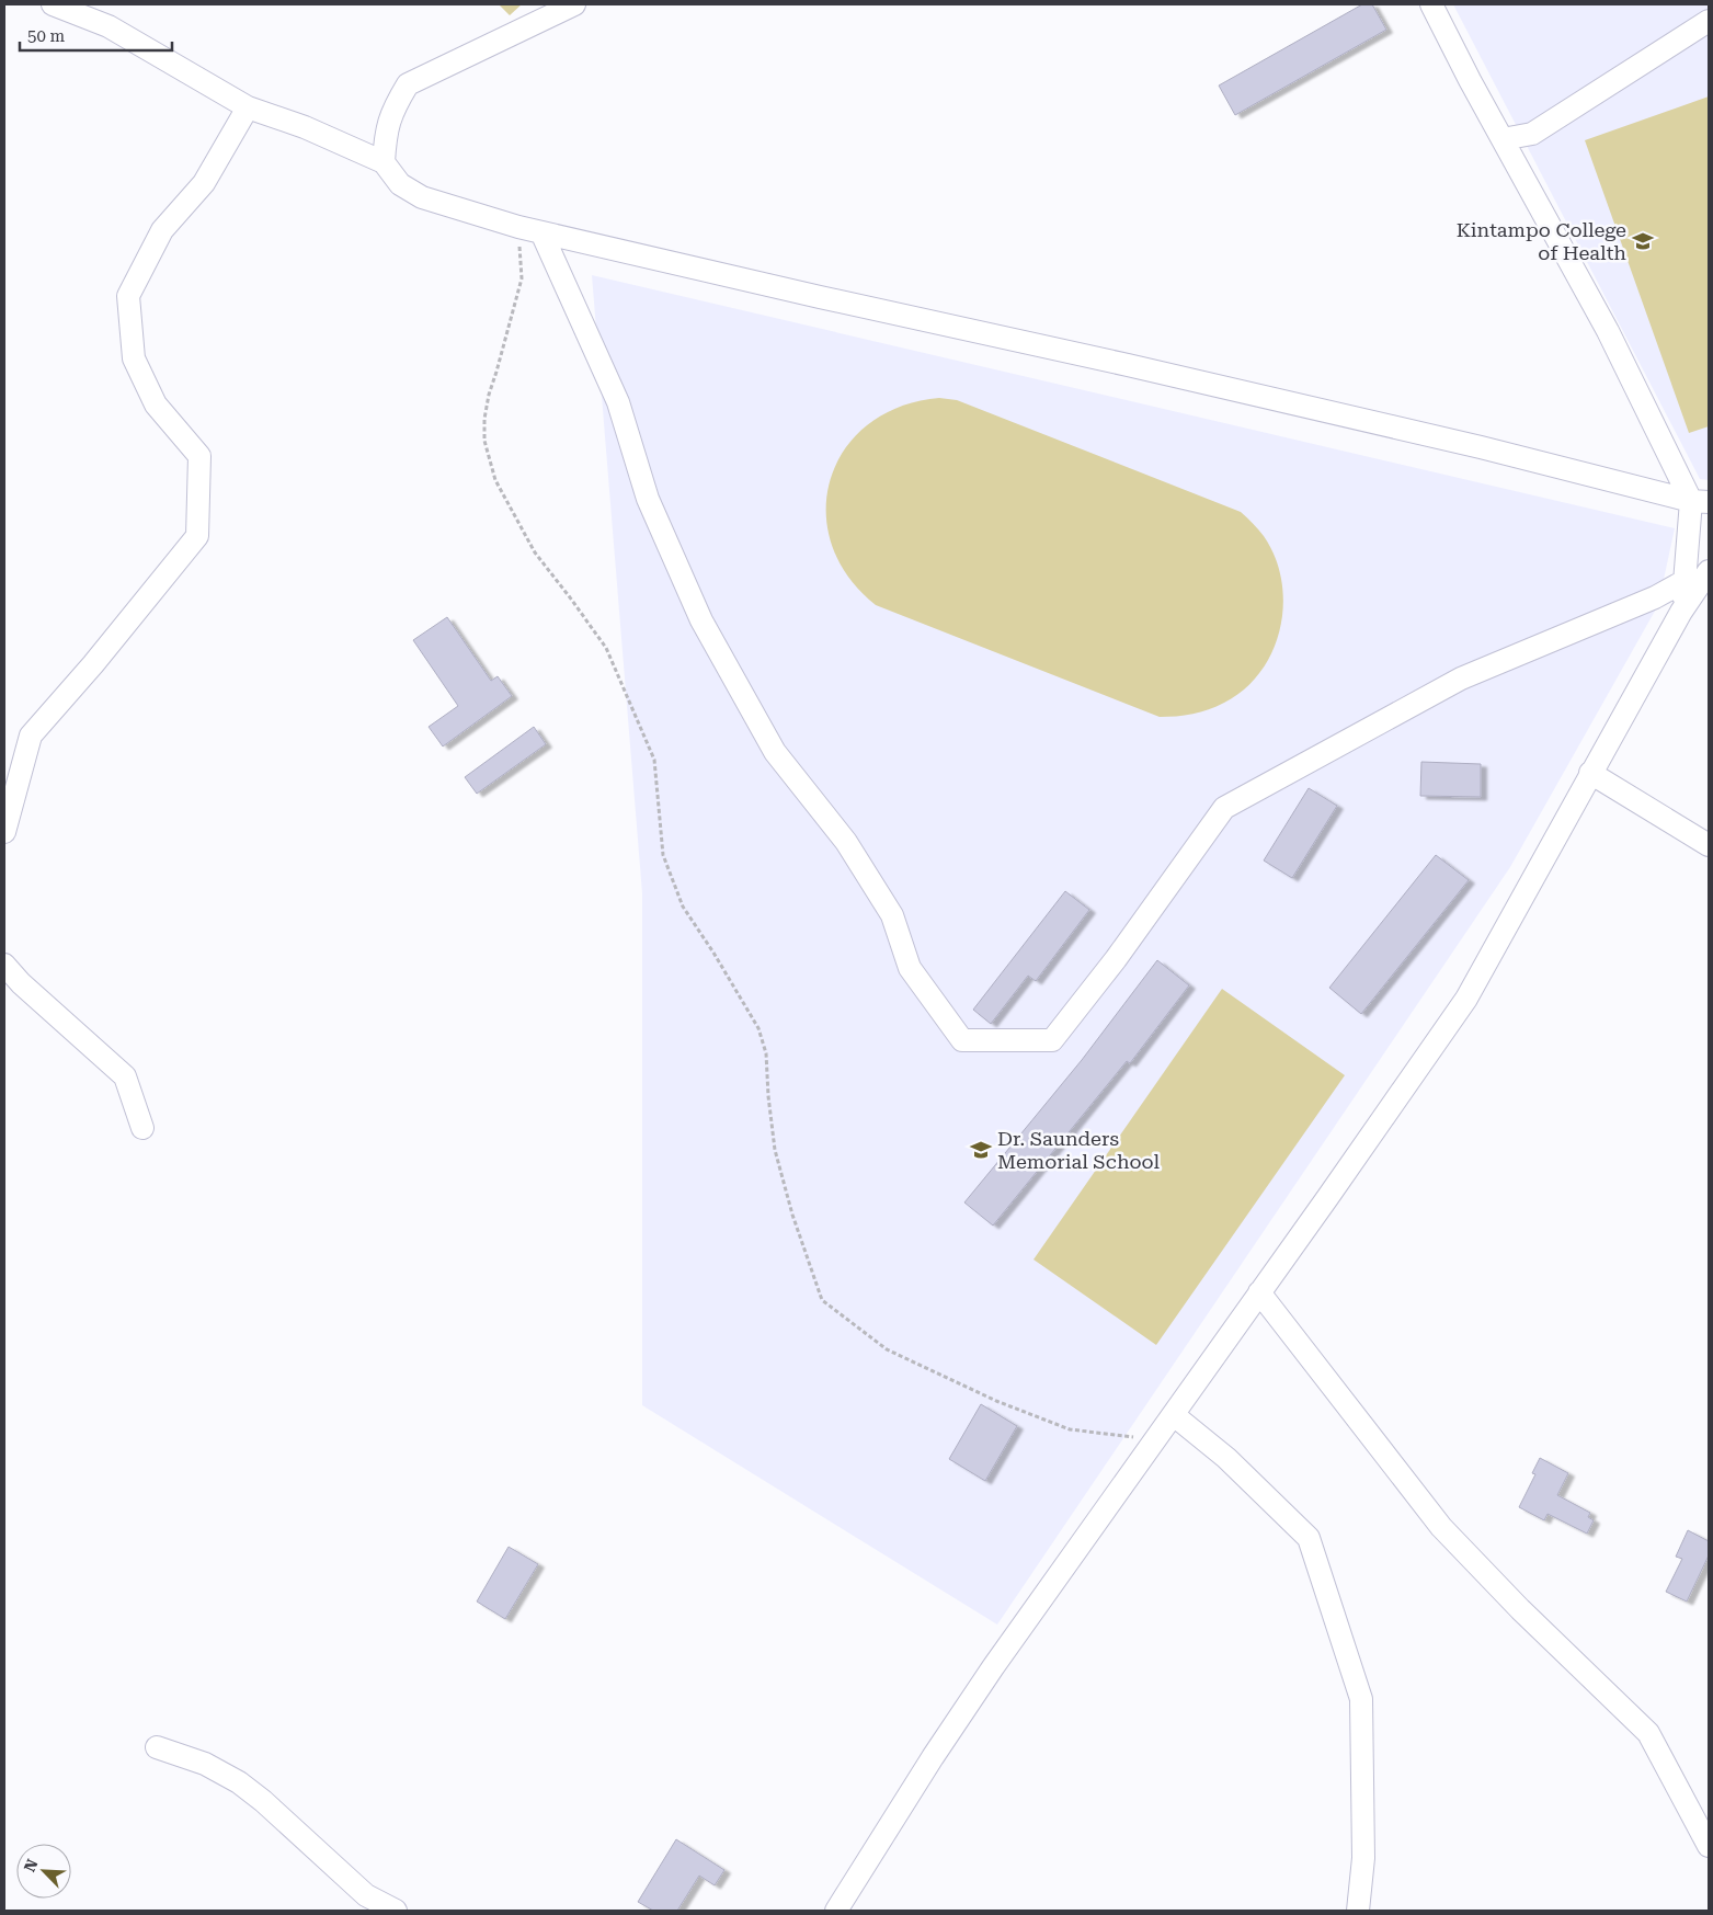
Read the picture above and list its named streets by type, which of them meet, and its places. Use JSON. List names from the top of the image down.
{
  "places": {
    "school or university": ["Kintampo College of Health", "Dr. Saunders Memorial School"]
  },
  "scale_bar": "50 m",
  "north": "top left"
}
